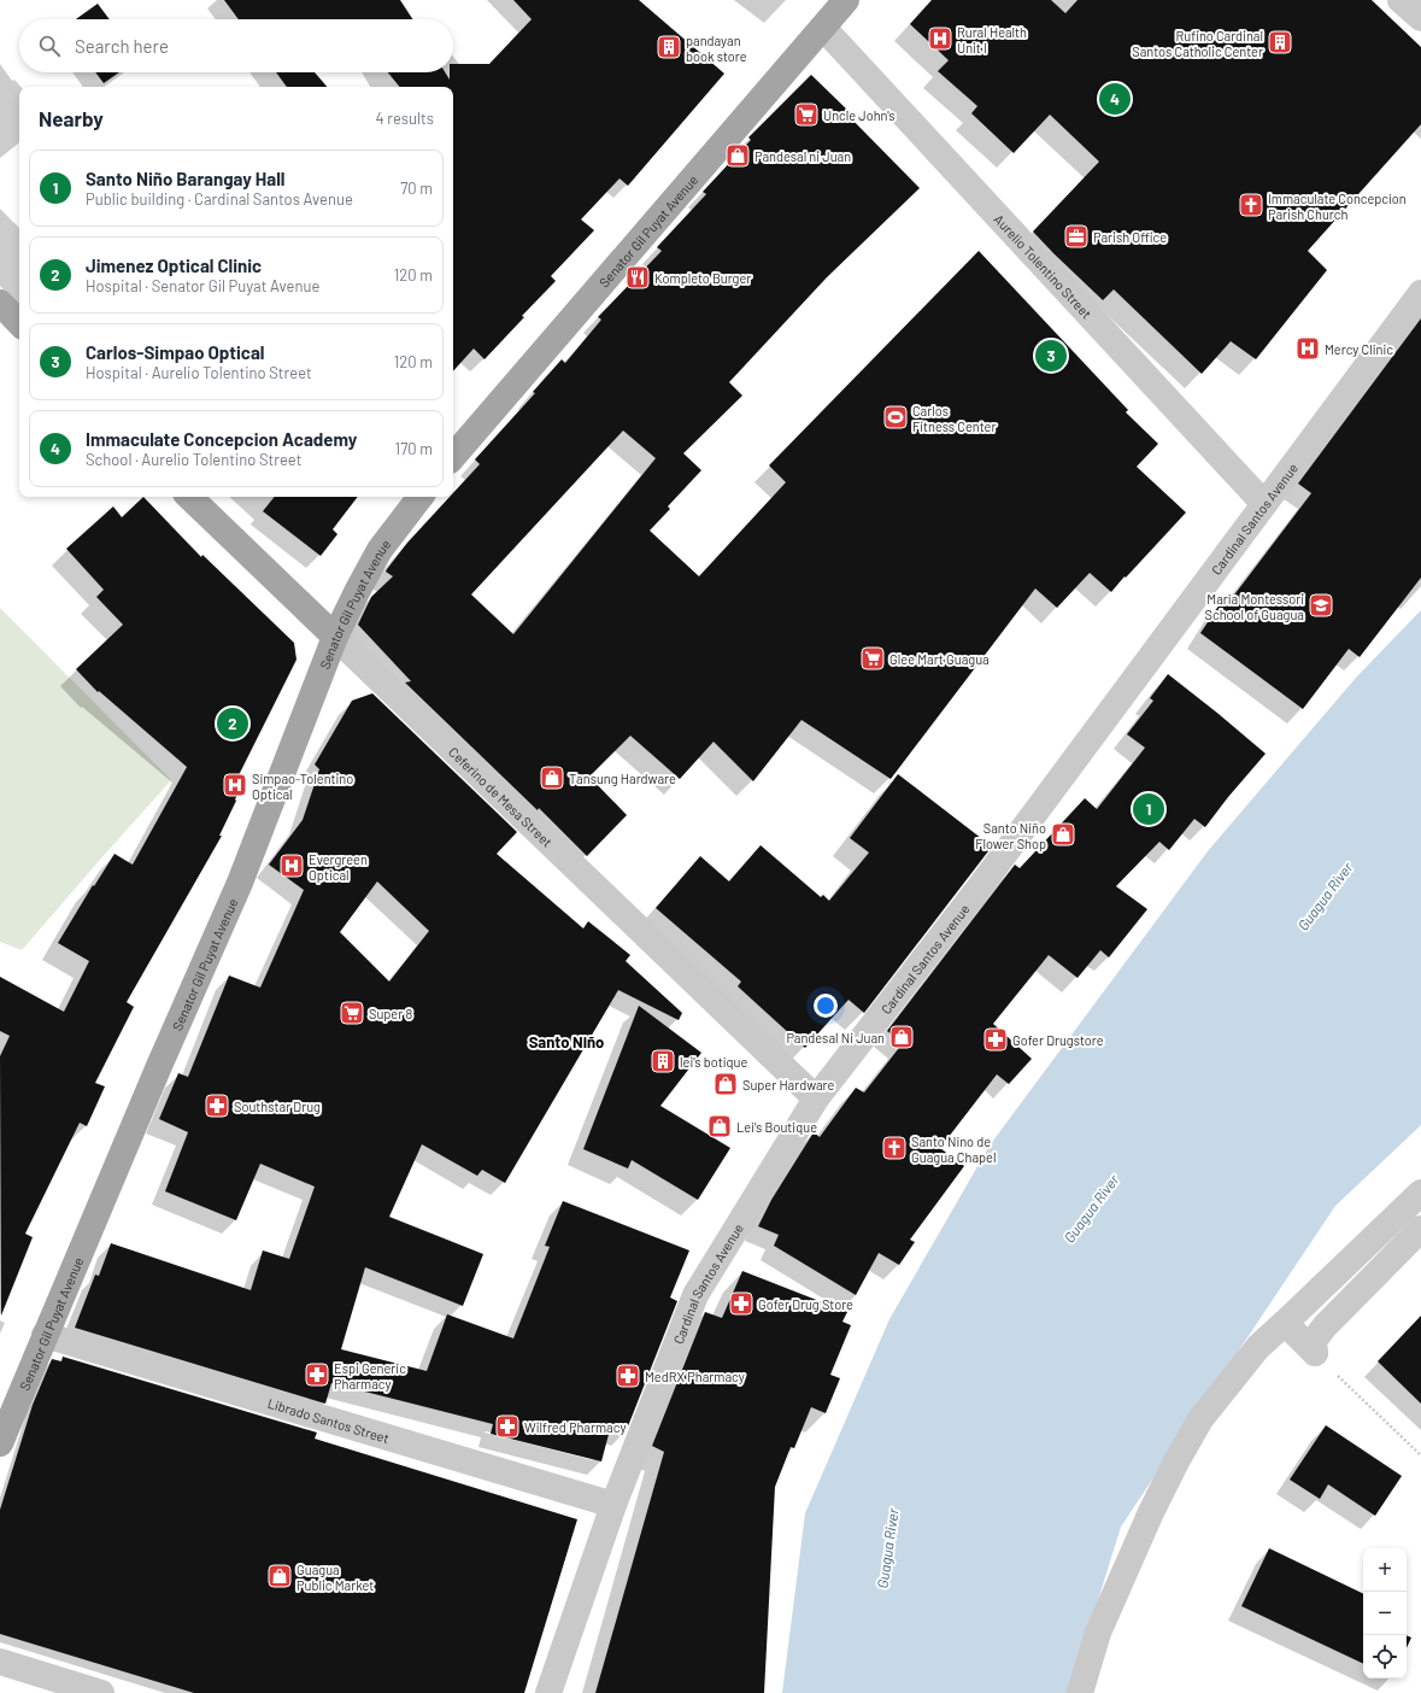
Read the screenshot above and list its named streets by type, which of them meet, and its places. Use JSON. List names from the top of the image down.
{
  "streets": {
    "main road": ["Senator Gil Puyat Avenue", "Ceferino de Mesa Street"],
    "street": ["Aurelio Tolentino Street", "Cardinal Santos Avenue", "Librado Santos Street"]
  },
  "crossings": [
    ["Senator Gil Puyat Avenue", "Aurelio Tolentino Street"],
    ["Senator Gil Puyat Avenue", "Ceferino de Mesa Street"],
    ["Senator Gil Puyat Avenue", "Librado Santos Street"],
    ["Aurelio Tolentino Street", "Cardinal Santos Avenue"],
    ["Cardinal Santos Avenue", "Ceferino de Mesa Street"],
    ["Cardinal Santos Avenue", "Librado Santos Street"]
  ],
  "districts": ["Santo Niño"],
  "water": ["Guagua River"],
  "places": {
    "hospital": [
      "Rural Health Unit I",
      "Mercy Clinic",
      "Simpao-Tolentino Optical",
      "Evergreen Optical"
    ],
    "building": ["Rufino Cardinal Santos Catholic Center", "pandayan book store", "lei's botique"],
    "supermarket": ["Uncle John's", "Glee Mart Guagua", "Super 8"],
    "shop": [
      "Pandesal ni Juan",
      "Tansung Hardware",
      "Santo Niño Flower Shop",
      "Pandesal Ni Juan",
      "Super Hardware",
      "Lei's Boutique",
      "Guagua Public Market"
    ],
    "church": ["Immaculate Concepcion Parish Church", "Santo Nino de Guagua Chapel"],
    "office": ["Parish Office"],
    "restaurant": ["Kompleto Burger"],
    "sports": ["Carlos Fitness Center"],
    "school or university": ["Maria Montessori School of Guagua"],
    "pharmacy": [
      "Gofer Drugstore",
      "Southstar Drug",
      "Gofer Drug Store",
      "Espi Generic Pharmacy",
      "MedRX Pharmacy",
      "Wilfred Pharmacy"
    ]
  },
  "page": {
    "search": "Search here",
    "pins": [
      "4",
      "3",
      "2",
      "1"
    ],
    "heading": ["Nearby", "4 results"],
    "list": [
      {
        "mark": "1",
        "name": "Santo Niño Barangay Hall",
        "note": "Public building · Cardinal Santos Avenue",
        "value": "70 m"
      },
      {
        "mark": "2",
        "name": "Jimenez Optical Clinic",
        "note": "Hospital · Senator Gil Puyat Avenue",
        "value": "120 m"
      },
      {
        "mark": "3",
        "name": "Carlos-Simpao Optical",
        "note": "Hospital · Aurelio Tolentino Street",
        "value": "120 m"
      },
      {
        "mark": "4",
        "name": "Immaculate Concepcion Academy",
        "note": "School · Aurelio Tolentino Street",
        "value": "170 m"
      }
    ],
    "map_buttons": ["+", "−"]
  }
}
